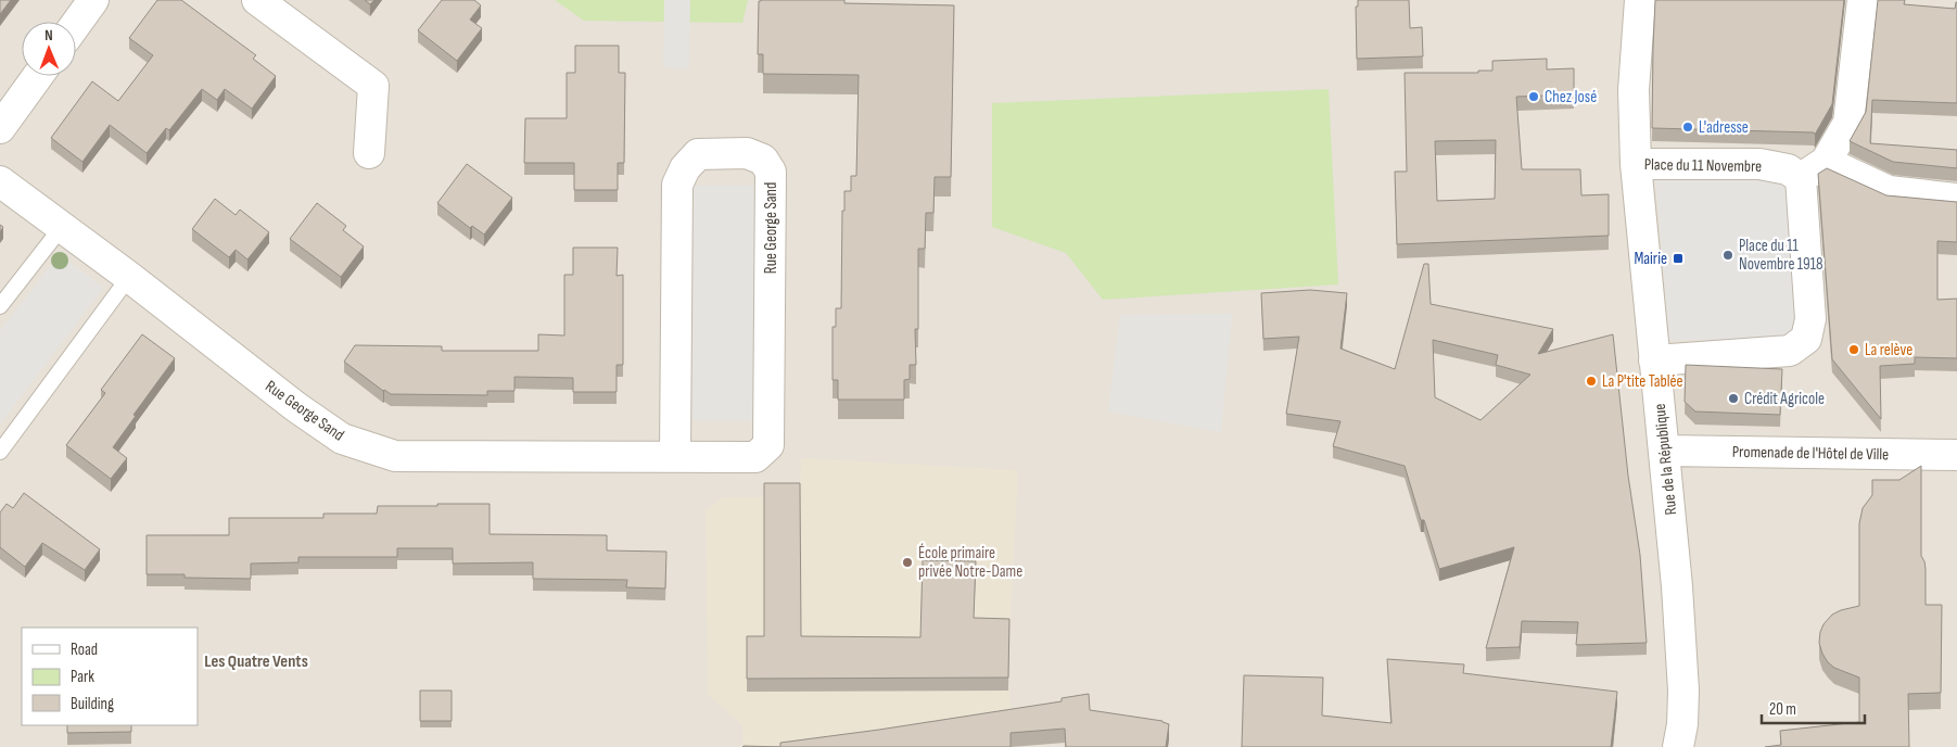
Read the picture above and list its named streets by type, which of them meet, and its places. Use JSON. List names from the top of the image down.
{
  "streets": {
    "street": [
      "Place du 11 Novembre",
      "Rue George Sand",
      "Promenade de l'Hôtel de Ville",
      "Rue de la République"
    ]
  },
  "crossings": [
    ["Place du 11 Novembre", "Rue de la République"],
    ["Promenade de l'Hôtel de Ville", "Rue de la République"]
  ],
  "districts": ["Les Quatre Vents"],
  "places": {
    "other": [
      "Chez José",
      "L'adresse",
      "Place du 11 Novembre 1918",
      "La relève",
      "La P'tite Tablée",
      "Crédit Agricole",
      "École primaire privée Notre-Dame"
    ],
    "transit": ["Mairie"]
  },
  "legend": ["Road", "Park", "Building"],
  "scale_bar": "20 m",
  "north": "top"
}
